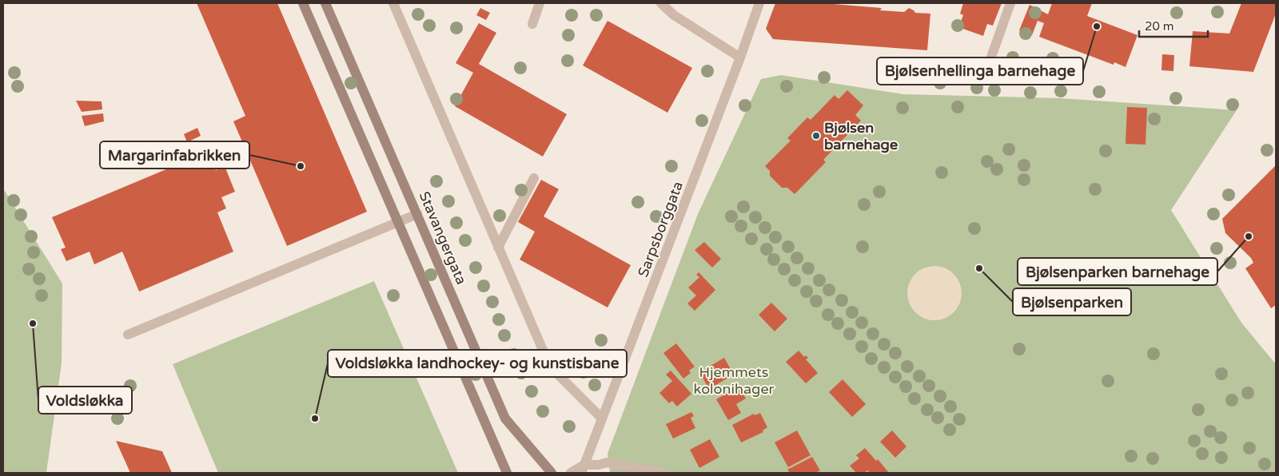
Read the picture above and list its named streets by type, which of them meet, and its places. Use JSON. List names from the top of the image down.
{
  "streets": {
    "main road": ["Stavangergata"],
    "street": ["Sarpsborggata"]
  },
  "parks": ["Hjemmets kolonihager"],
  "places": [
    "Bjølsenhellinga barnehage",
    "Bjølsen barnehage",
    "Margarinfabrikken",
    "Bjølsenparken barnehage",
    "Bjølsenparken",
    "Voldsløkka",
    "Voldsløkka landhockey- og kunstisbane"
  ],
  "scale_bar": "20 m"
}
